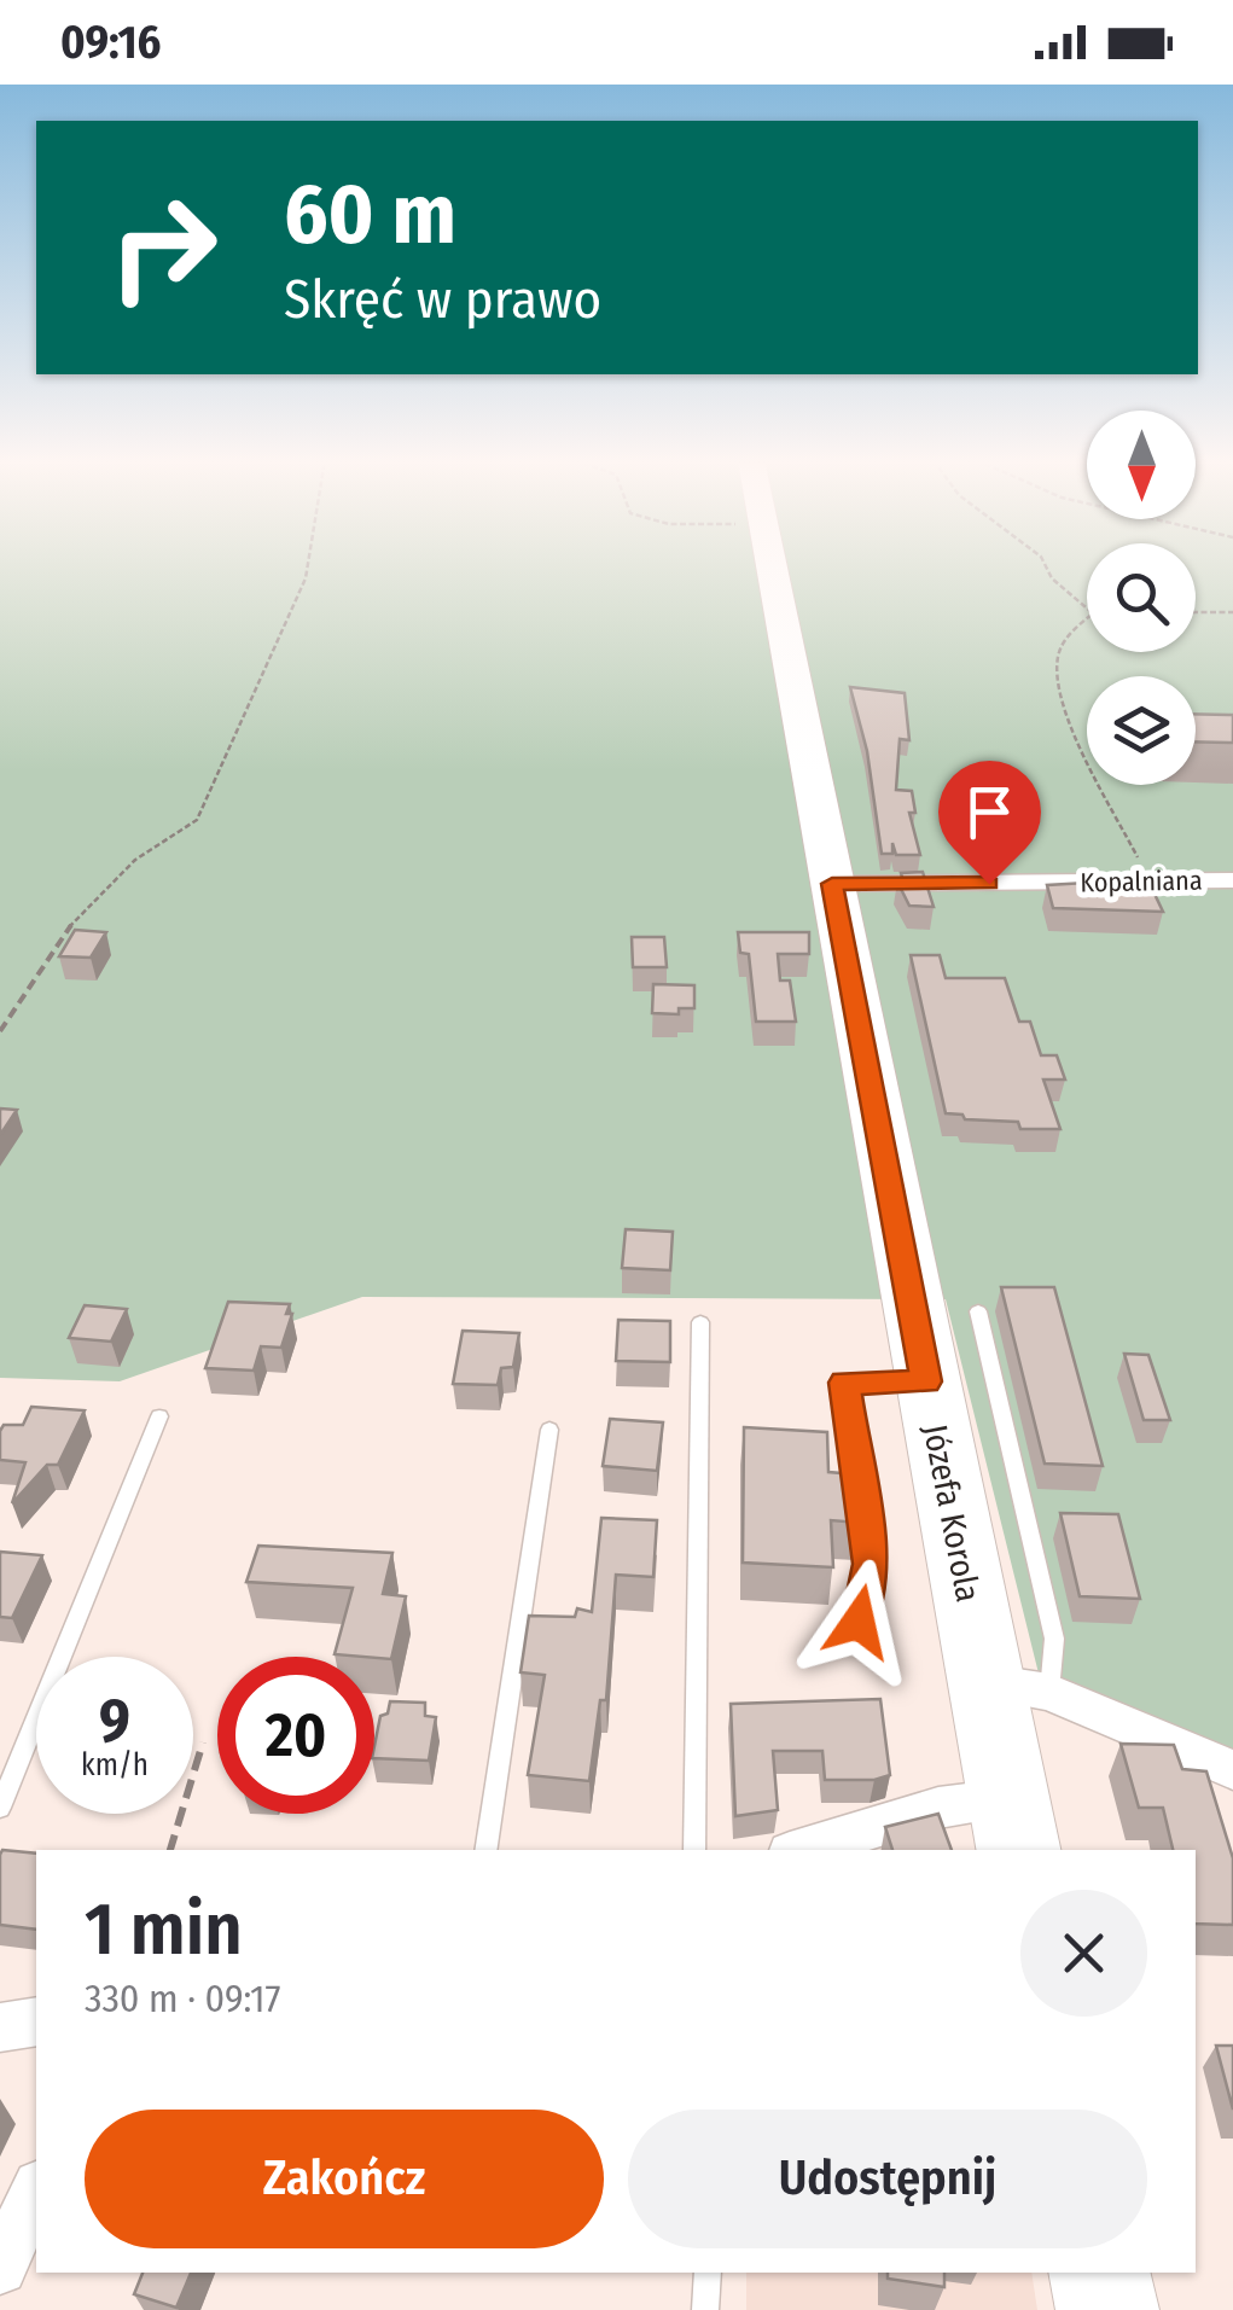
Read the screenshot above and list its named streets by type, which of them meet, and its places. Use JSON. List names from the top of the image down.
{
  "streets": {
    "highway": ["Józefa Korola"],
    "street": ["Kopalniana"]
  },
  "crossings": [
    ["Kopalniana", "Józefa Korola"]
  ],
  "north": "bottom",
  "page": {
    "status": "09:16",
    "turn": ["60 m", "Skręć w prawo"],
    "speed": "9 km/h",
    "limit": "20",
    "heading": ["1 min", "330 m · 09:17"],
    "buttons": ["Zakończ", "Udostępnij"]
  }
}
